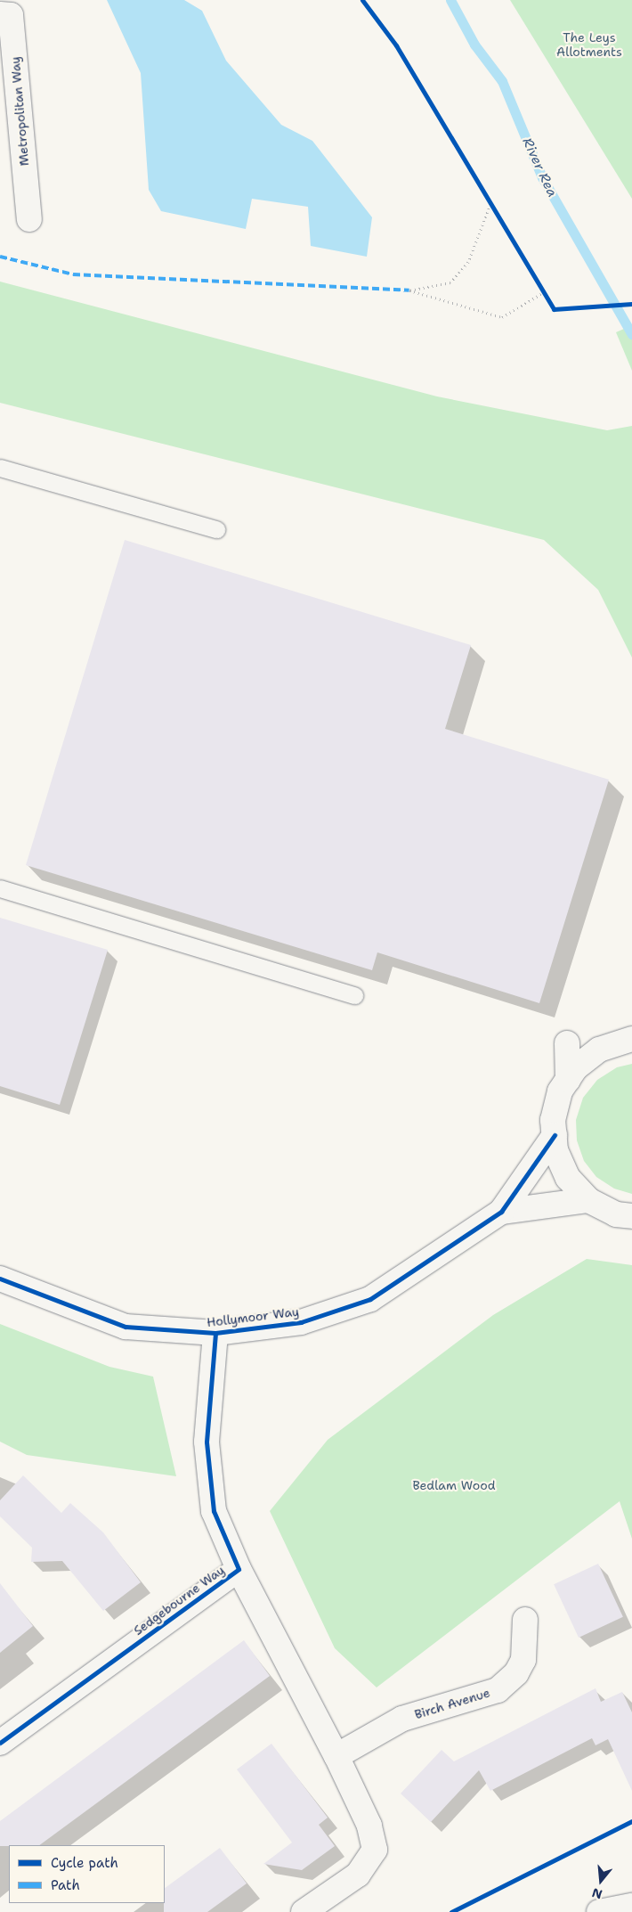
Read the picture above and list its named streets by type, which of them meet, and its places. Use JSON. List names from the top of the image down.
{
  "streets": {
    "street": [
      "Metropolitan Way",
      "Hollymoor Way",
      "Sedgebourne Way",
      "Birch Avenue"
    ]
  },
  "crossings": [
    ["Hollymoor Way", "Sedgebourne Way"]
  ],
  "water": ["River Rea"],
  "parks": ["The Leys Allotments", "Bedlam Wood"],
  "legend": ["Cycle path", "Path"],
  "north": "bottom"
}
